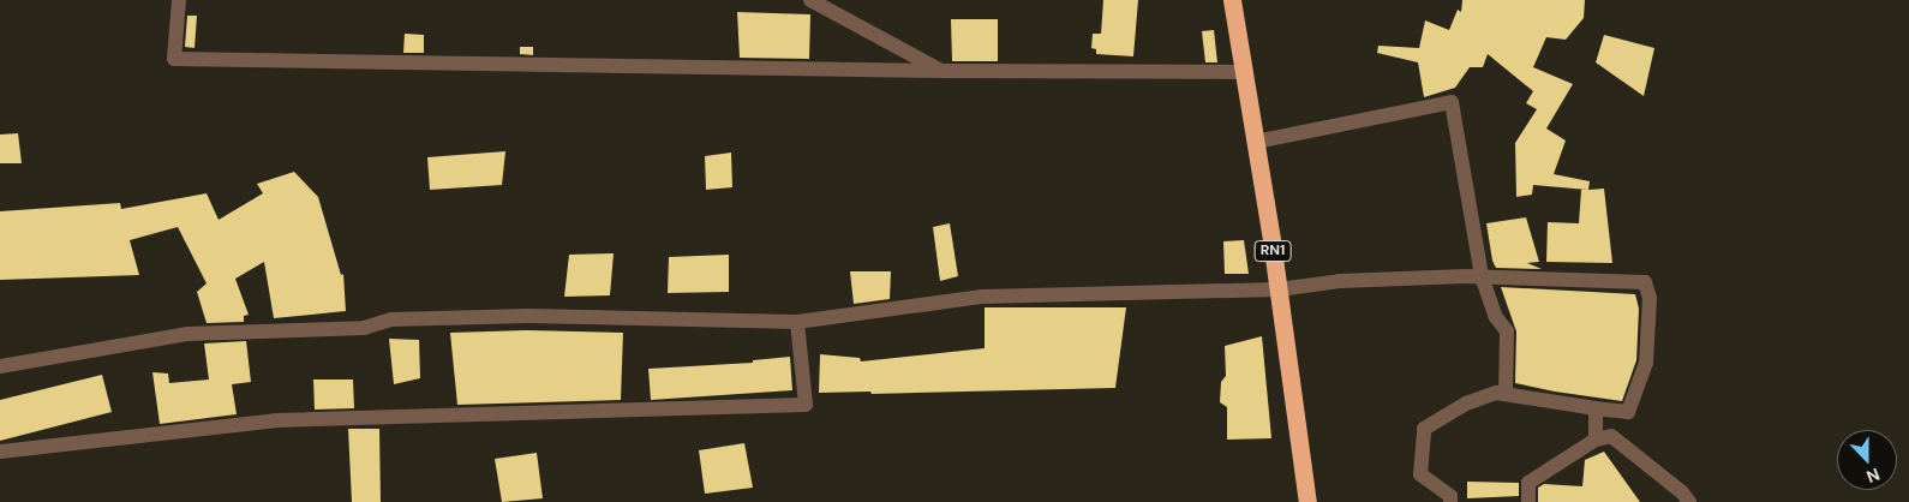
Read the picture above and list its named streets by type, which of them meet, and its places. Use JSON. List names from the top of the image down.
{
  "streets": {
    "highway": ["RN1"]
  },
  "north": "bottom"
}
